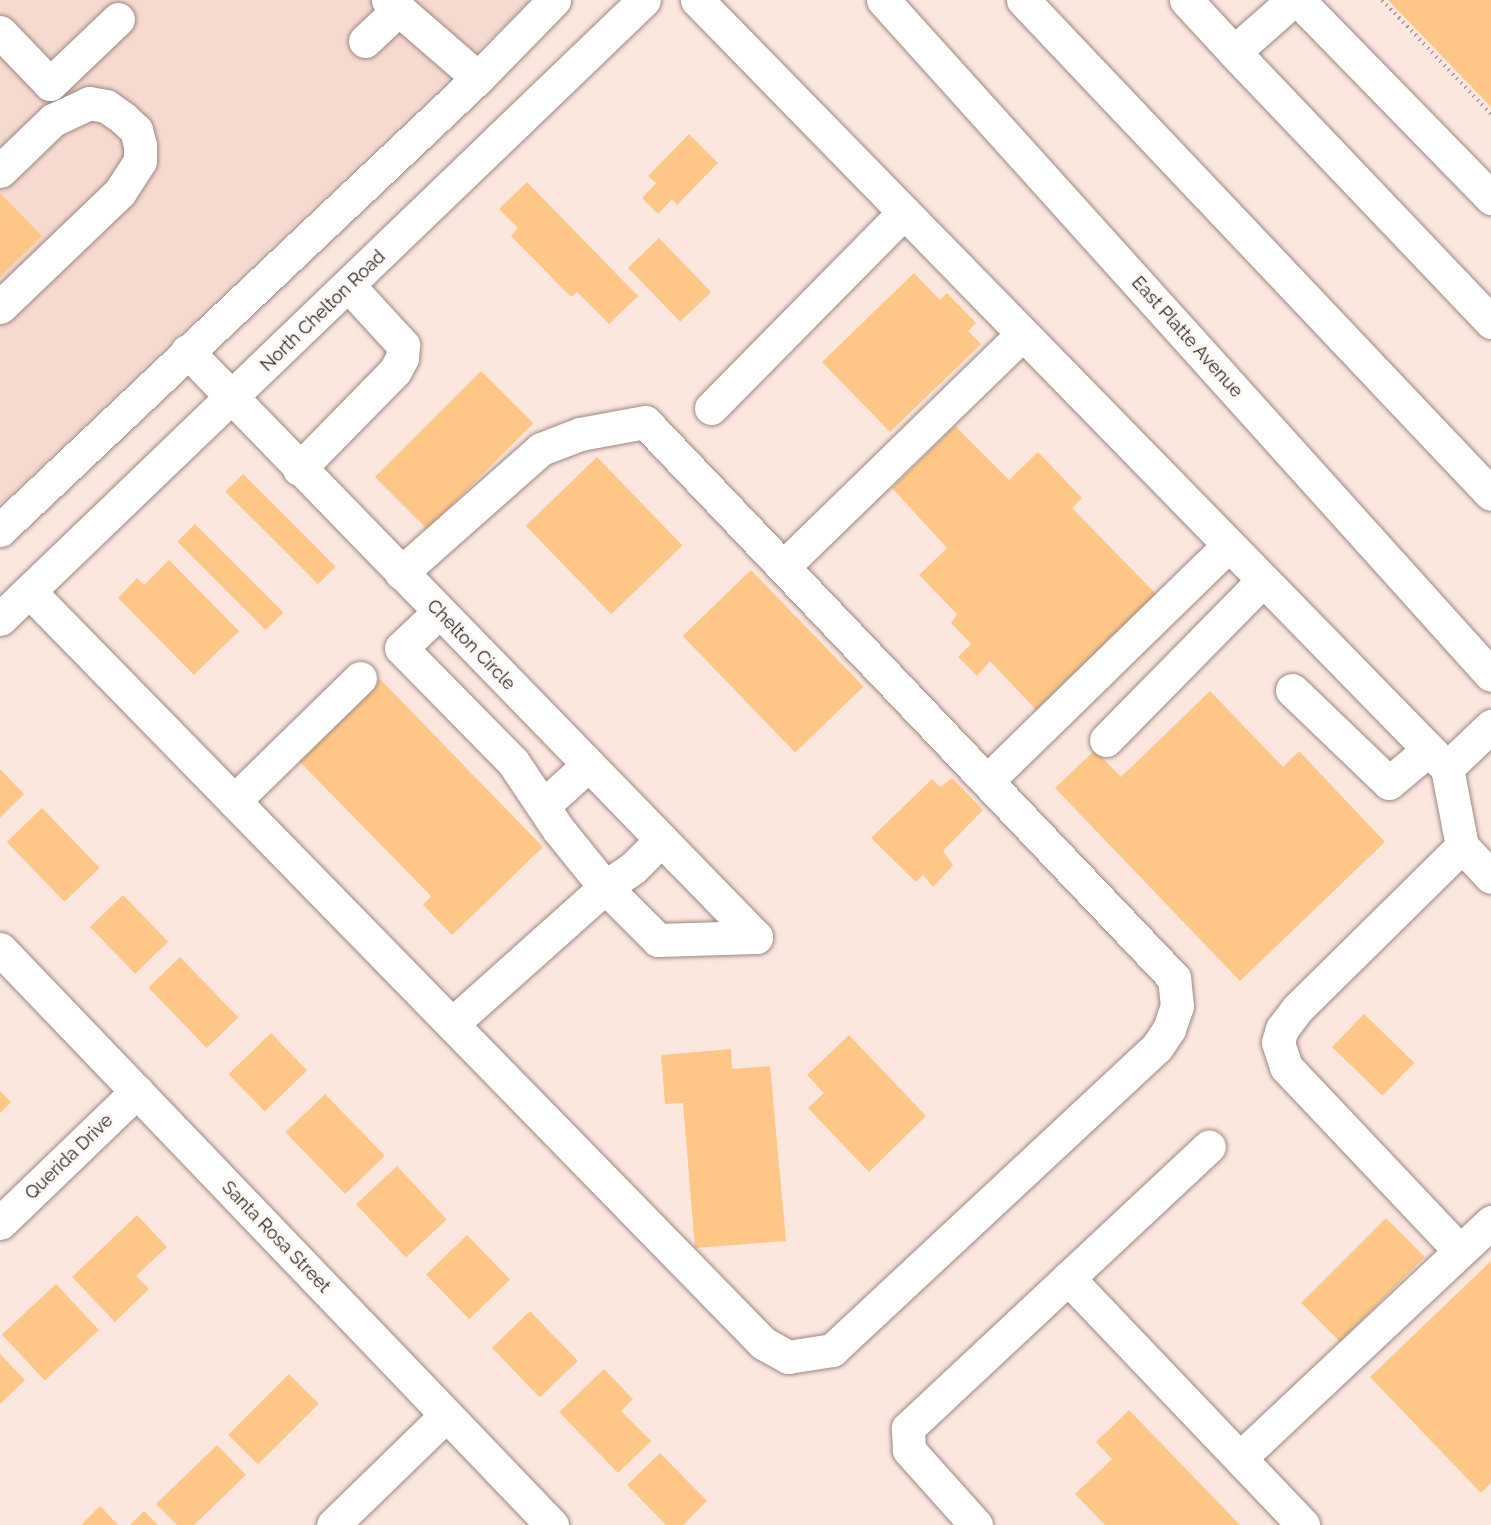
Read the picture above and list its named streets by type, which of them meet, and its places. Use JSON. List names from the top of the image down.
{
  "streets": {
    "main road": [
      "North Chelton Road",
      "East Platte Avenue",
      "Chelton Circle",
      "Querida Drive",
      "Santa Rosa Street"
    ]
  },
  "crossings": [
    ["North Chelton Road", "Chelton Circle"],
    ["Querida Drive", "Santa Rosa Street"]
  ]
}
